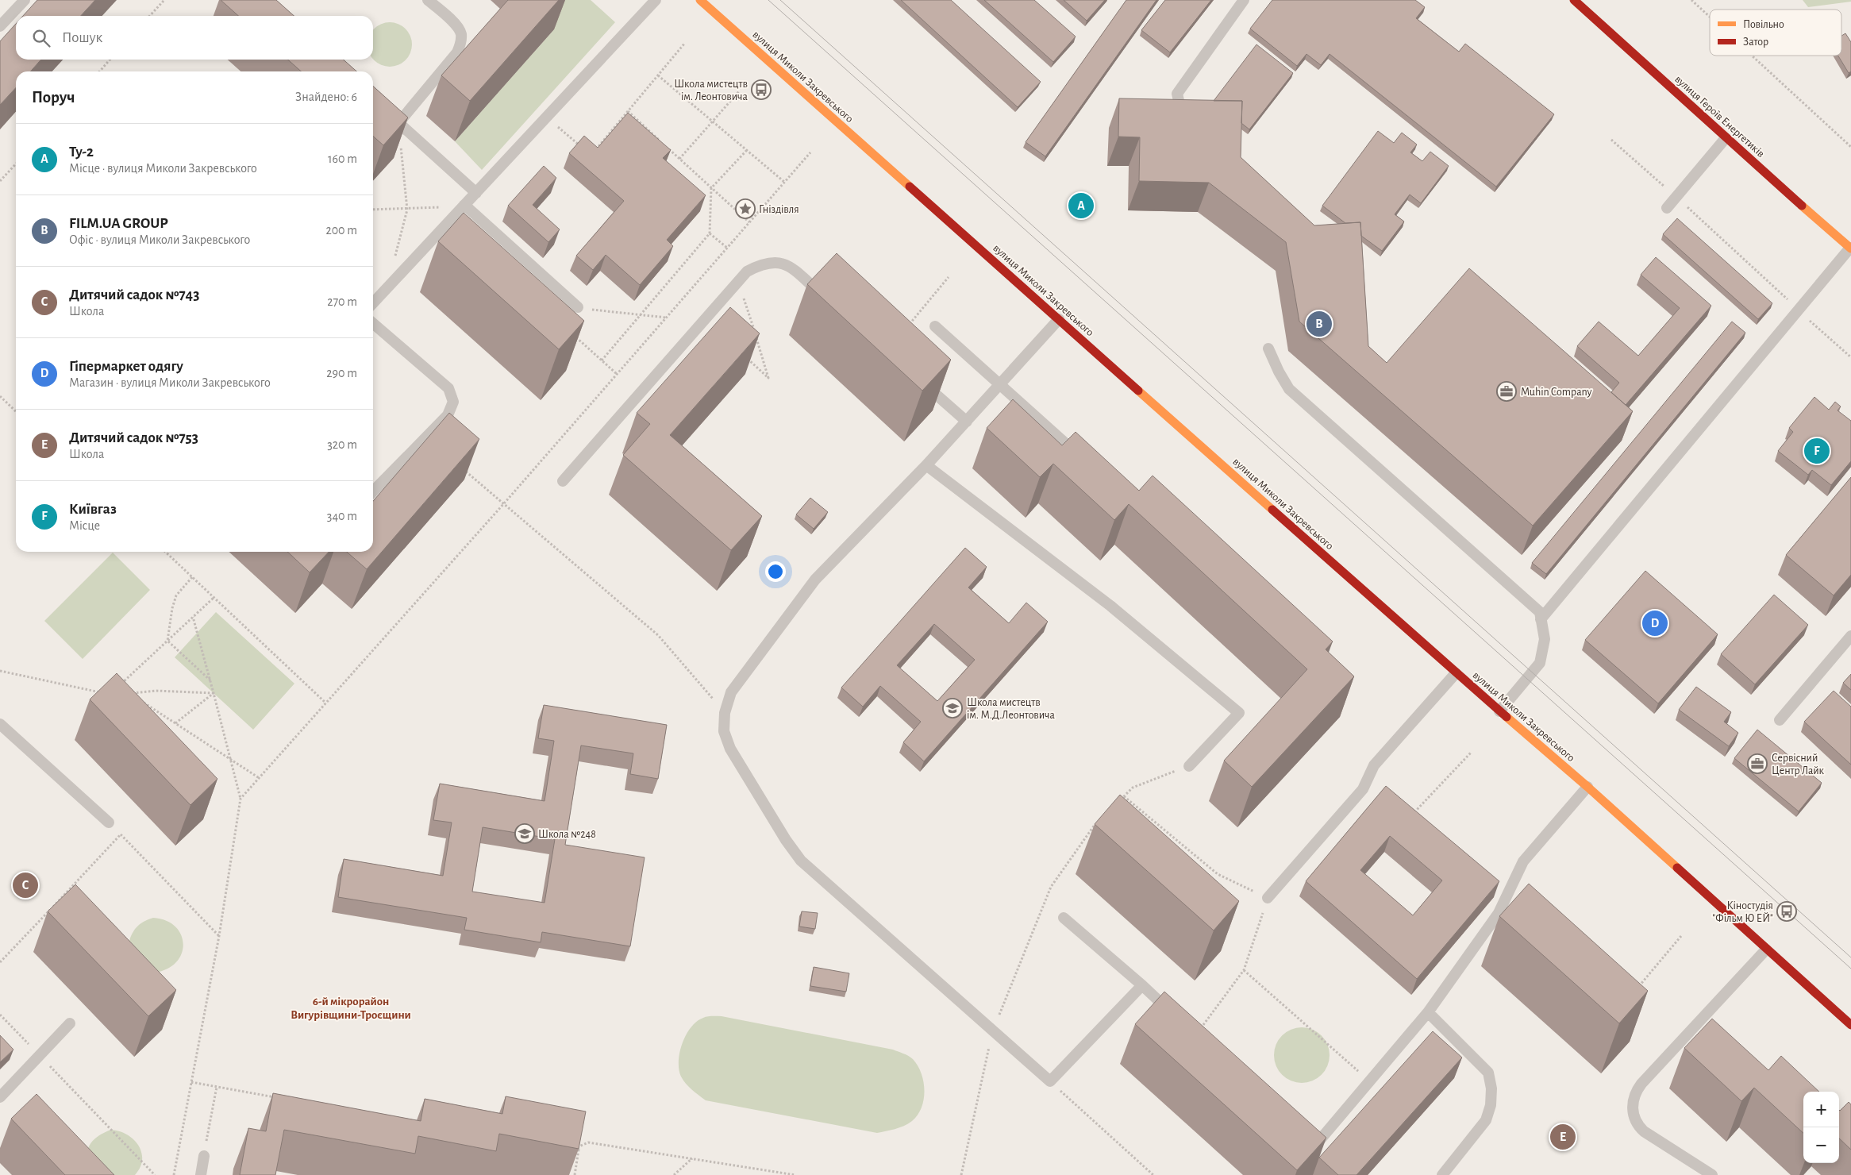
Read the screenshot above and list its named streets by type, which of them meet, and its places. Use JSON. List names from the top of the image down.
{
  "streets": {
    "street": ["вулиця Миколи Закревського", "вулиця Героїв Енергетиків"]
  },
  "districts": ["6-й мікрорайон Вигурівщини-Троєщини"],
  "places": {
    "bus stop": ["Школа мистецтв ім. Леонтовича", "Кіностудія \"Фільм Ю ЕЙ\""],
    "place": ["Гніздівля"],
    "office": ["Muhin Company", "Сервісний Центр Лайк"],
    "school or university": ["Школа мистецтв ім. М.Д.Леонтовича", "Школа №248"]
  },
  "legend": ["Повільно", "Затор"],
  "page": {
    "search": "Пошук",
    "heading": ["Поруч", "Знайдено: 6"],
    "list": [
      {
        "mark": "A",
        "name": "Ту-2",
        "note": "Місце · вулиця Миколи Закревського",
        "value": "160 m"
      },
      {
        "mark": "B",
        "name": "FILM.UA GROUP",
        "note": "Офіс · вулиця Миколи Закревського",
        "value": "200 m"
      },
      {
        "mark": "C",
        "name": "Дитячий садок №743",
        "note": "Школа",
        "value": "270 m"
      },
      {
        "mark": "D",
        "name": "Гіпермаркет одягу",
        "note": "Магазин · вулиця Миколи Закревського",
        "value": "290 m"
      },
      {
        "mark": "E",
        "name": "Дитячий садок №753",
        "note": "Школа",
        "value": "320 m"
      },
      {
        "mark": "F",
        "name": "Київгаз",
        "note": "Місце",
        "value": "340 m"
      }
    ],
    "pins": [
      "A",
      "B",
      "F",
      "D",
      "C",
      "E"
    ],
    "map_buttons": ["+", "−"]
  }
}
